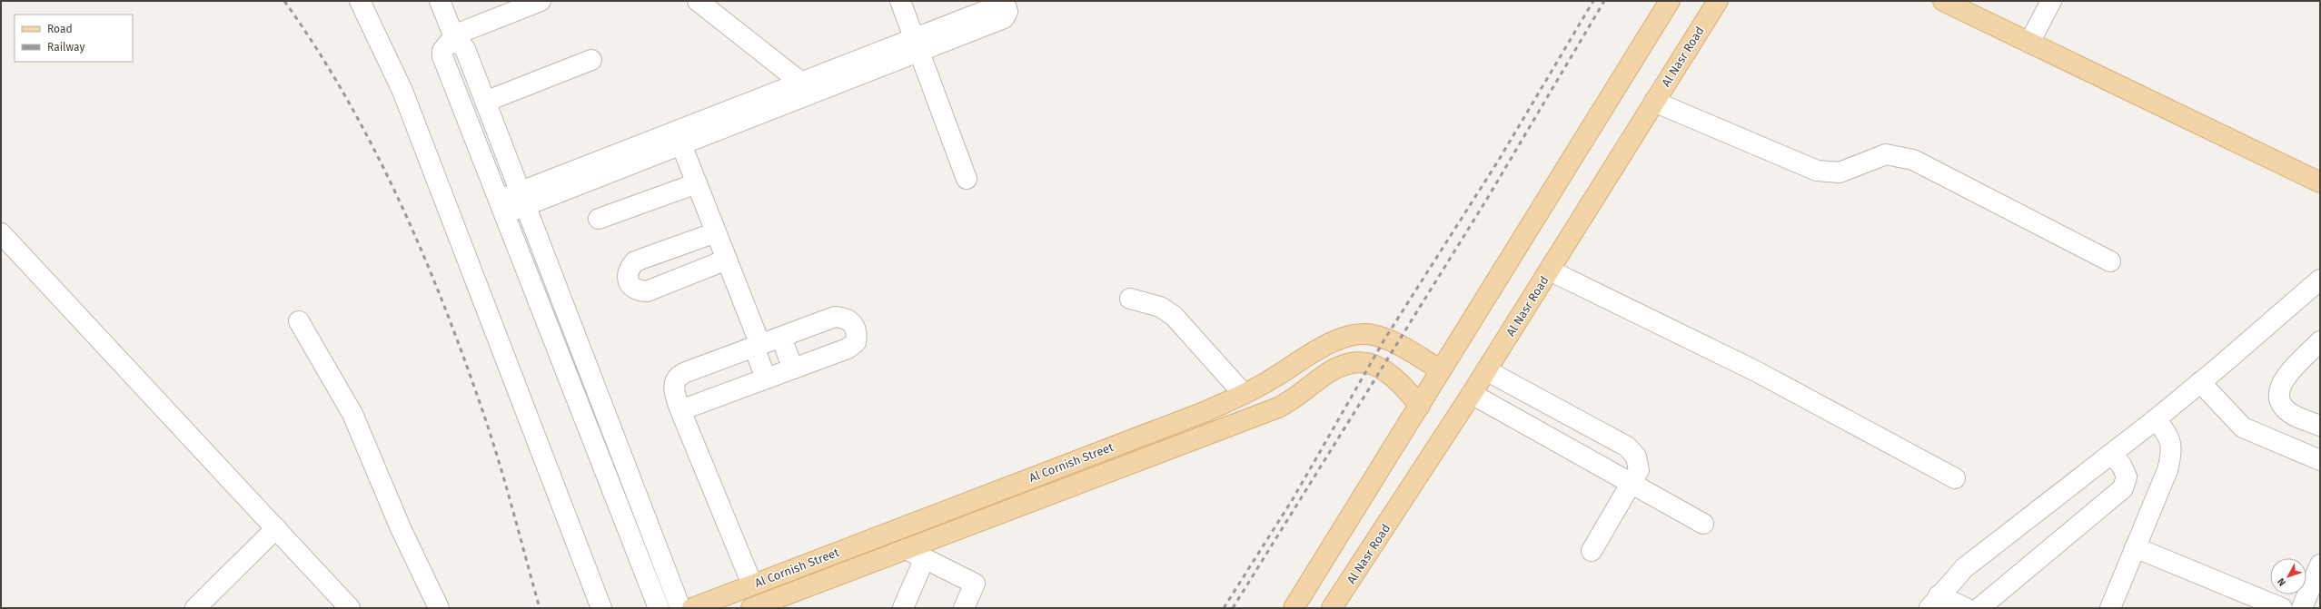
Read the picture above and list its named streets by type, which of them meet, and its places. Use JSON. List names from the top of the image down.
{
  "streets": {
    "main road": ["Al Nasr Road", "Al Cornish Street"]
  },
  "legend": ["Road", "Railway"],
  "north": "bottom left"
}
